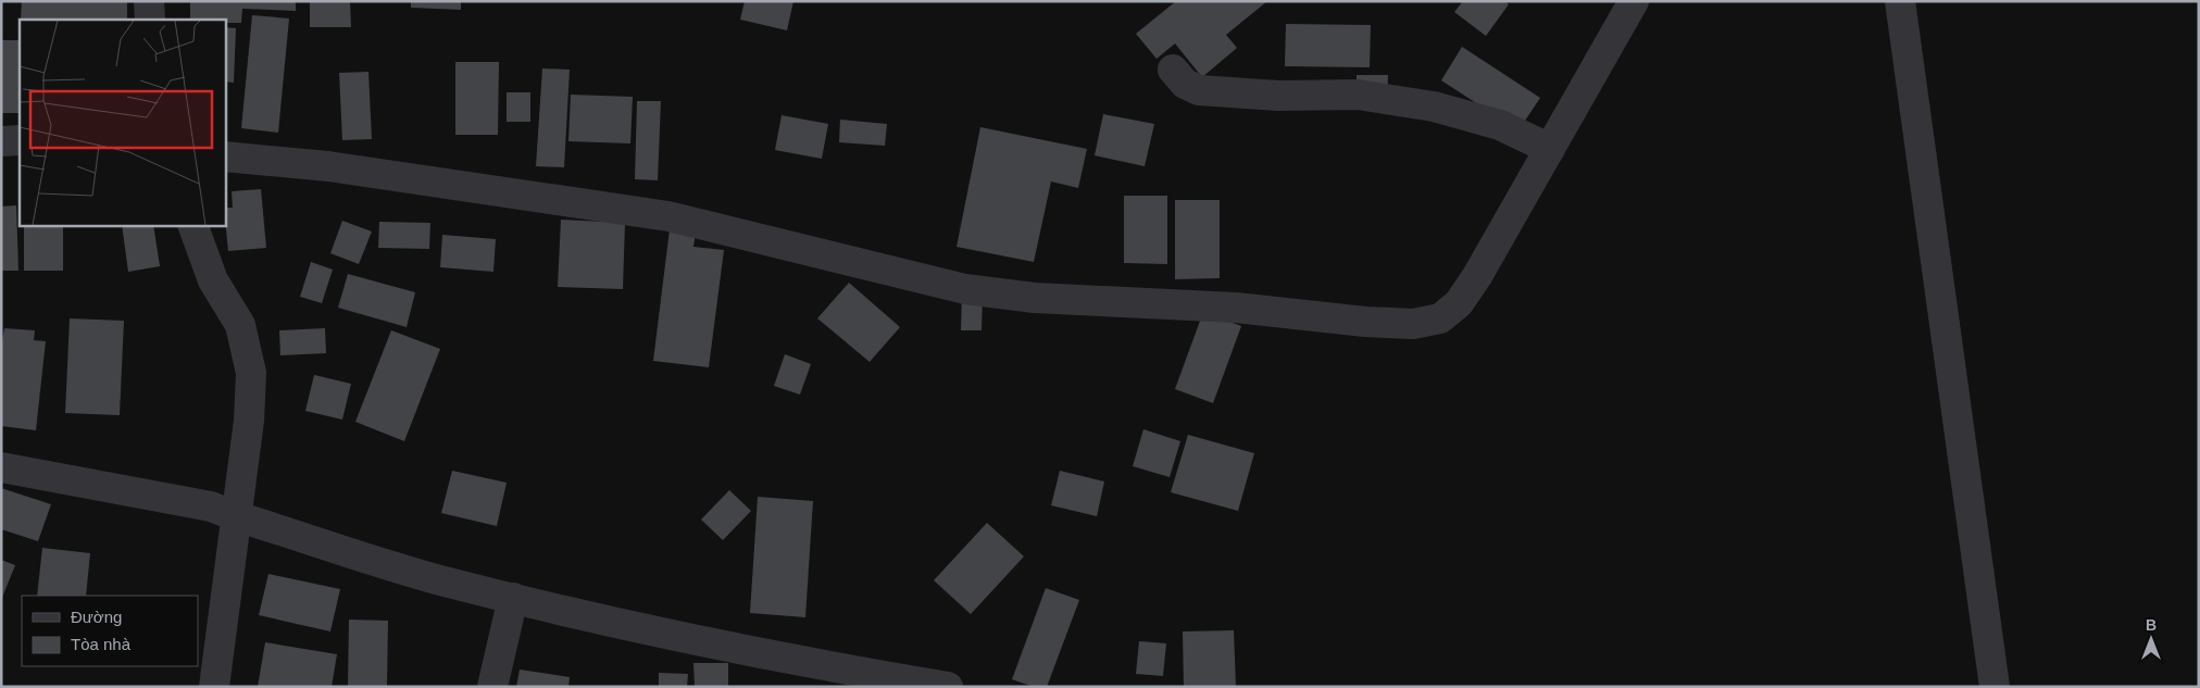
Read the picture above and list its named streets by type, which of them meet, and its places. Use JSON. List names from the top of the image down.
{
  "legend": ["Đường", "Tòa nhà"],
  "north": "top"
}
